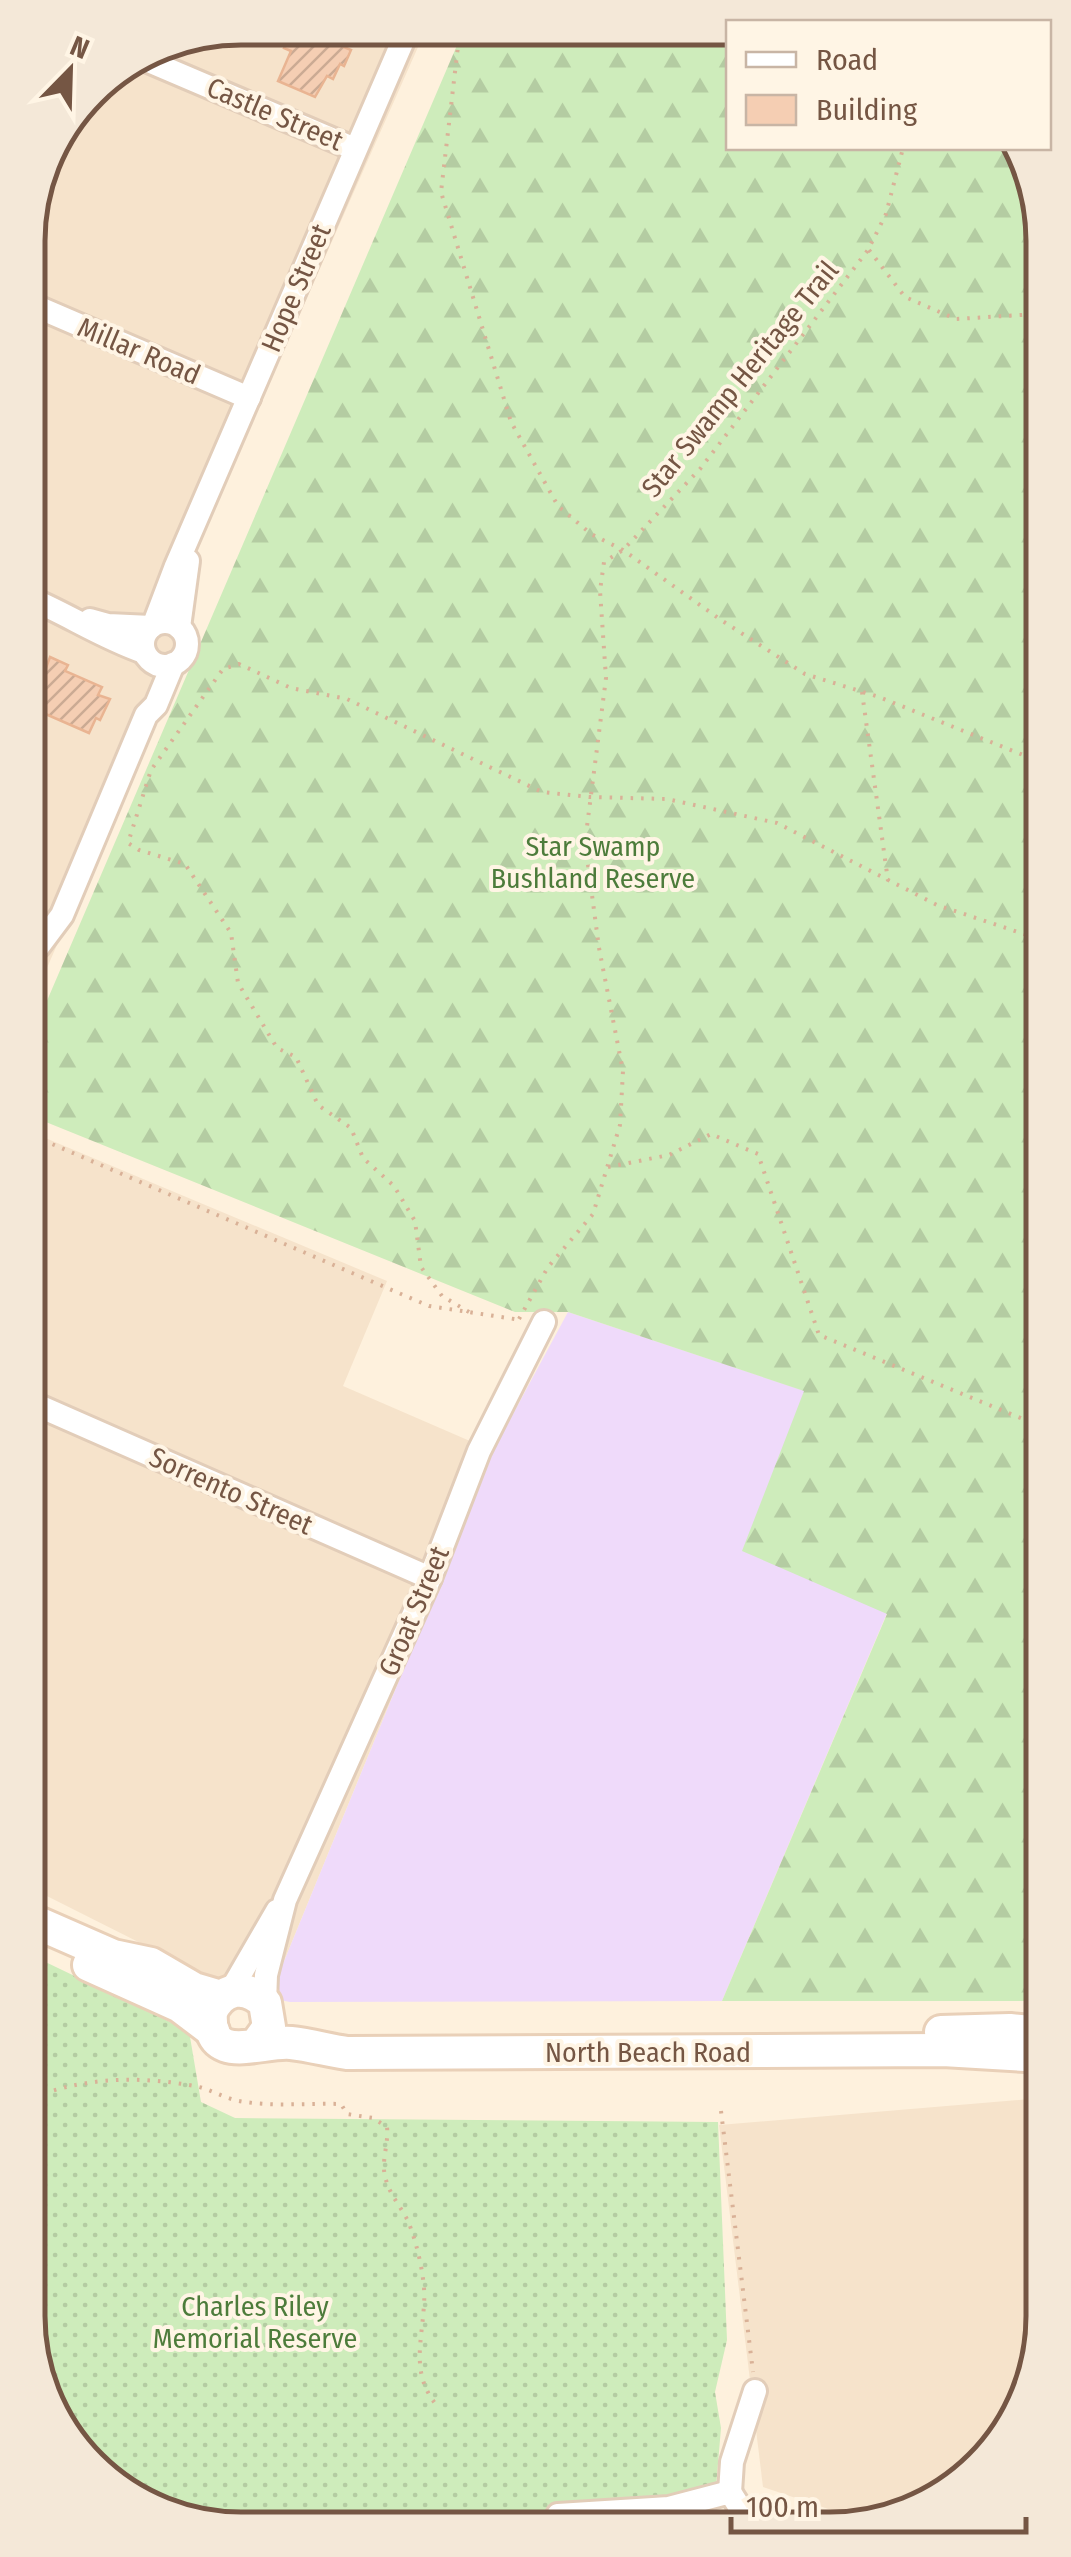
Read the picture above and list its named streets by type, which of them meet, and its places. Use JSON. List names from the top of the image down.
{
  "streets": {
    "main road": ["North Beach Road"],
    "street": [
      "Castle Street",
      "Hope Street",
      "Millar Road",
      "Sorrento Street",
      "Groat Street"
    ],
    "path": ["Star Swamp Heritage Trail"]
  },
  "crossings": [
    ["Castle Street", "Hope Street"],
    ["Hope Street", "Millar Road"],
    ["Sorrento Street", "Groat Street"],
    ["Groat Street", "North Beach Road"]
  ],
  "parks": ["Star Swamp Bushland Reserve", "Charles Riley Memorial Reserve"],
  "legend": ["Road", "Building"],
  "scale_bar": "100 m",
  "north": "top right"
}
